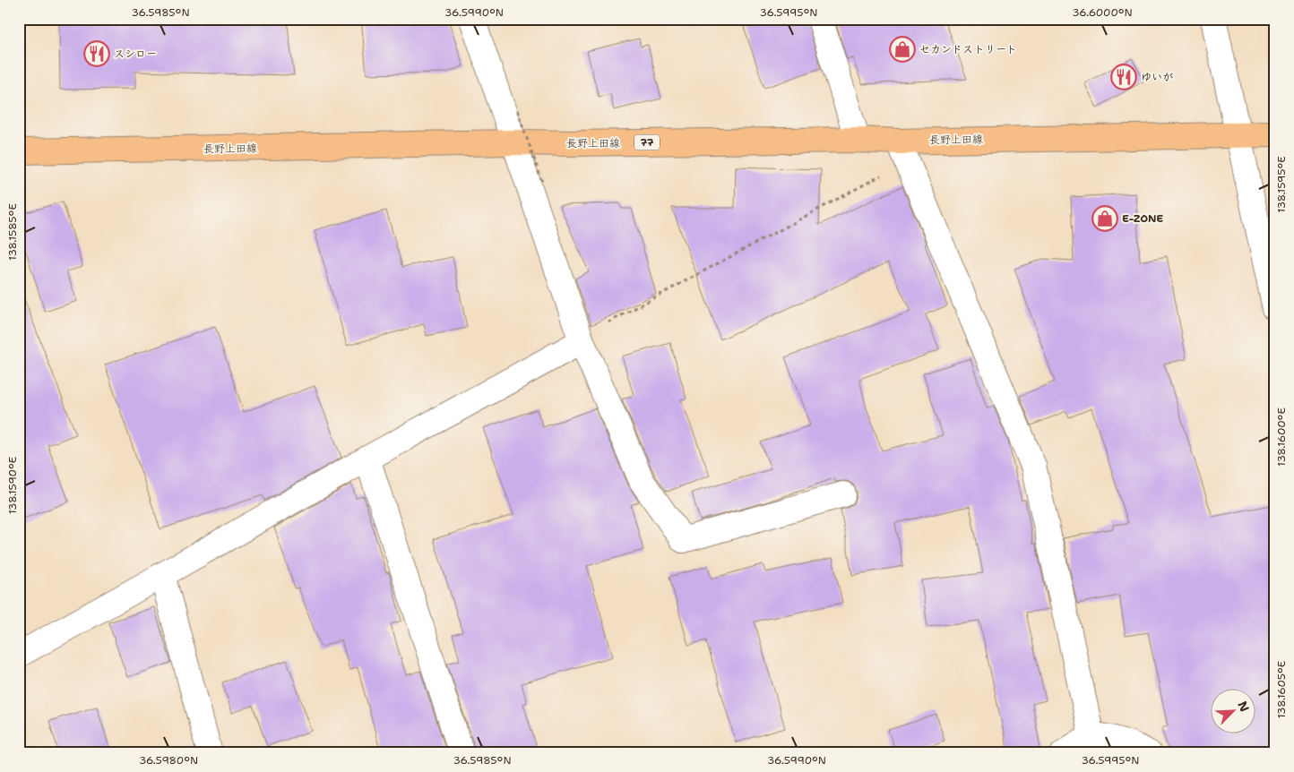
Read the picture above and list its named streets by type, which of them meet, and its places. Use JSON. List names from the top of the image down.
{
  "streets": {
    "main road": ["長野上田線", "77"]
  },
  "places": {
    "shop": ["セカンドストリート", "E-ZONE"],
    "restaurant": ["スシロー", "ゆいが"]
  },
  "north": "top right",
  "coordinates": [
    "36.5985°N",
    "36.5990°N",
    "36.5995°N",
    "36.6000°N",
    "138.1595°E",
    "138.1585°E",
    "138.1600°E",
    "138.1590°E",
    "138.1605°E",
    "36.5980°N"
  ]
}
